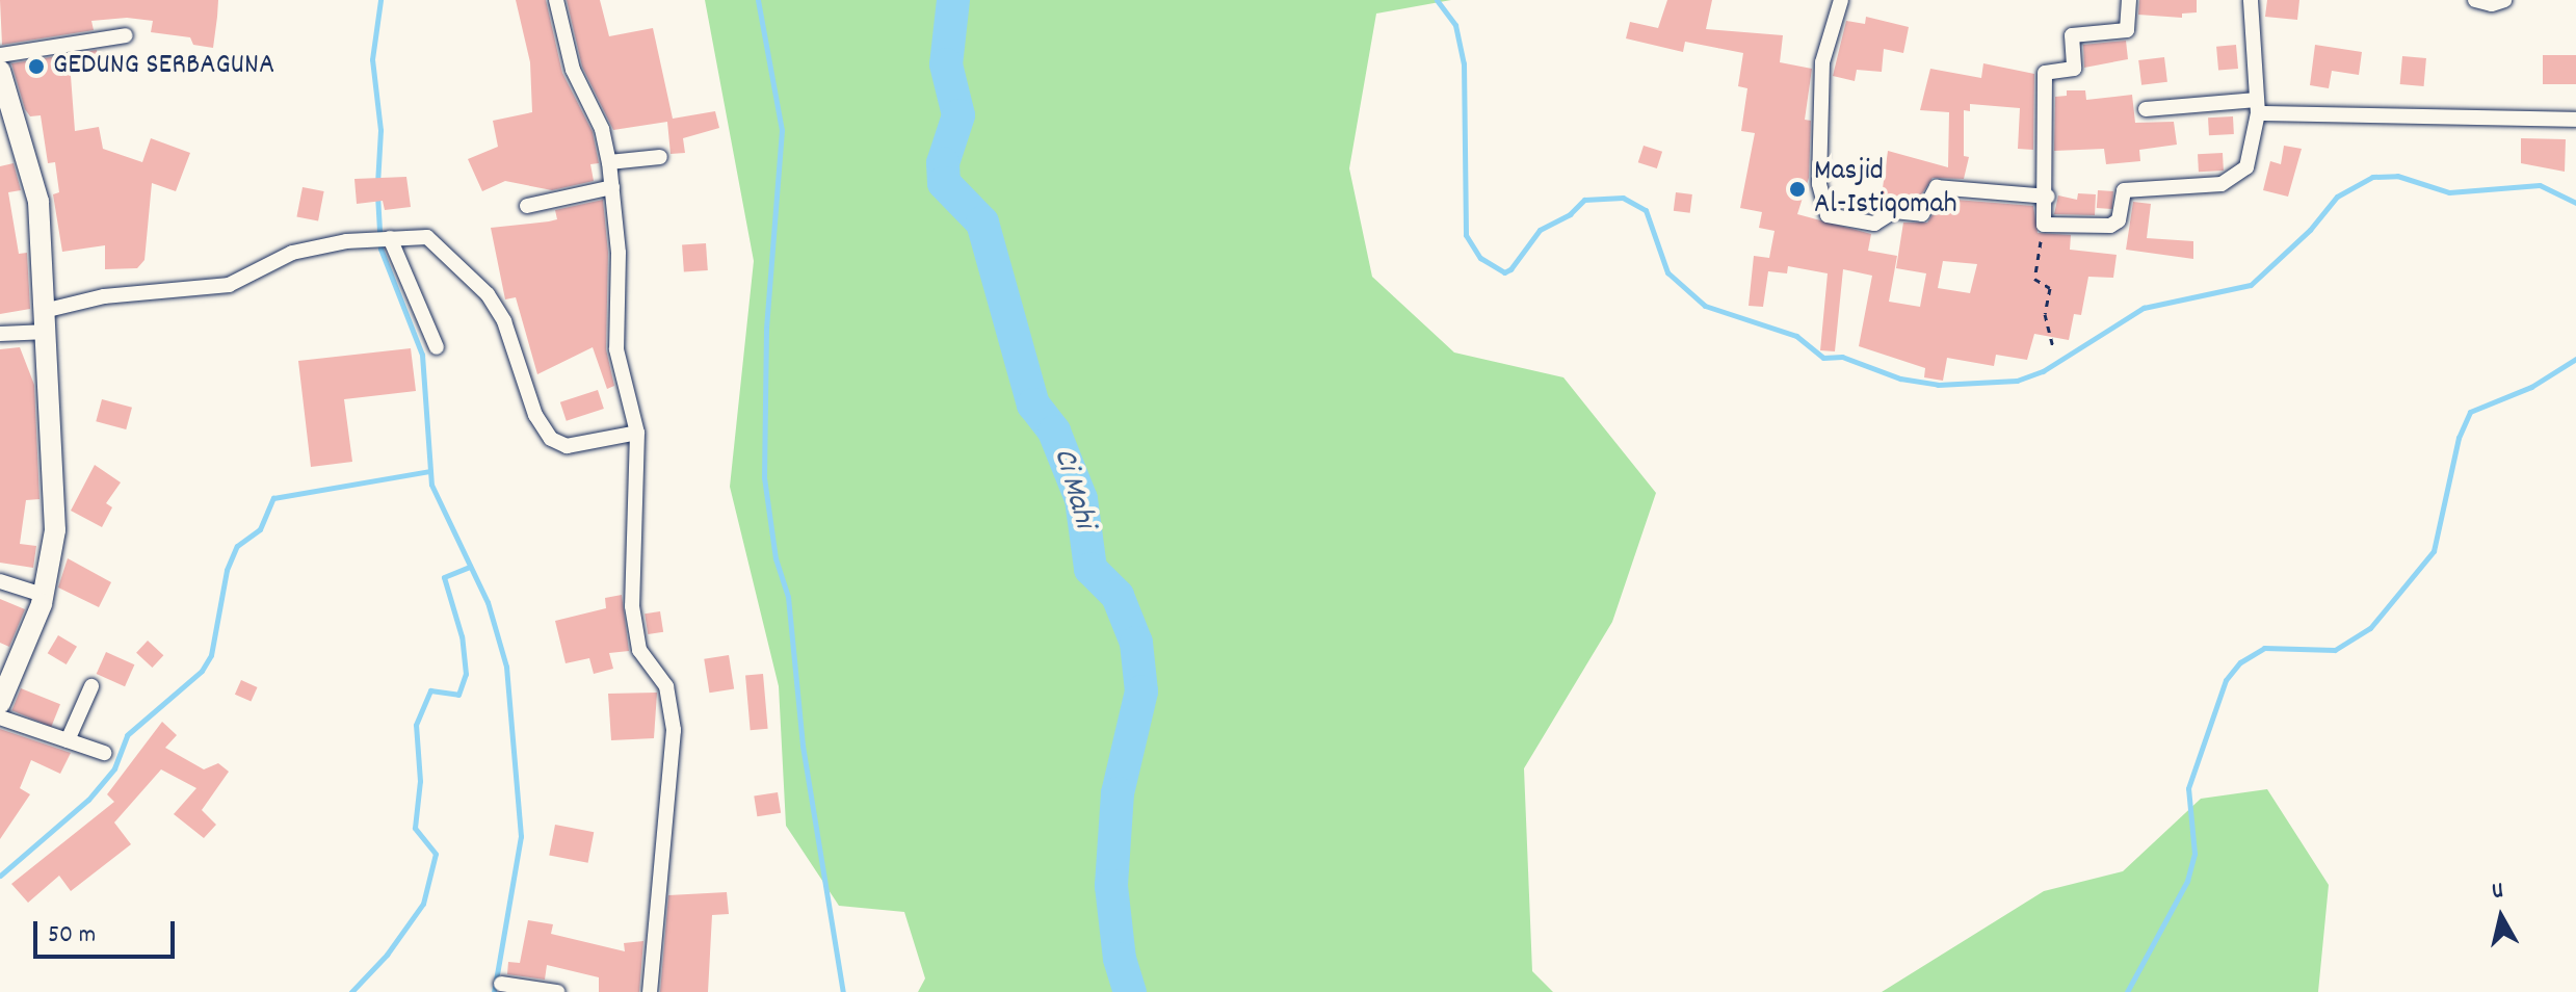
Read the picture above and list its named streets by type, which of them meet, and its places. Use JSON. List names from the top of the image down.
{
  "water": ["Ci Mahi"],
  "places": ["GEDUNG SERBAGUNA", "Masjid Al-Istiqomah"],
  "scale_bar": "50 m",
  "north": "top"
}
